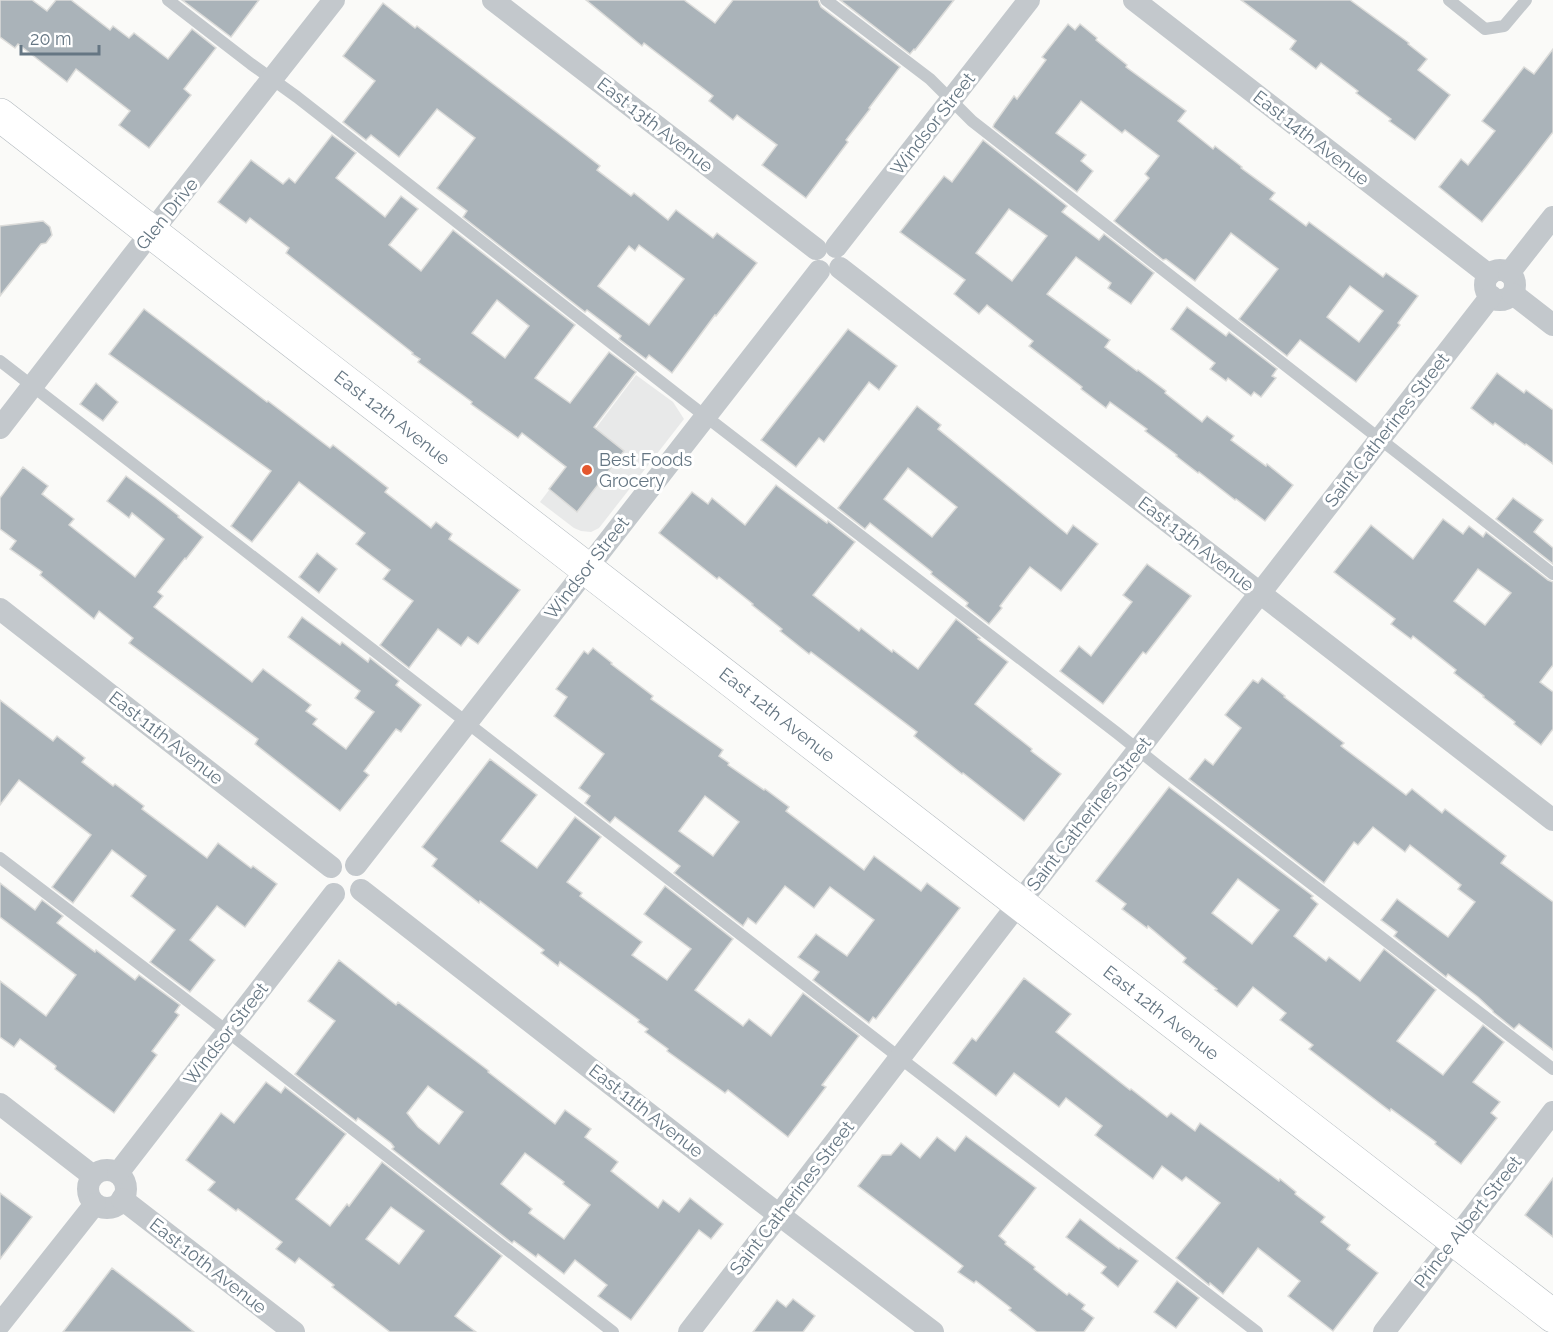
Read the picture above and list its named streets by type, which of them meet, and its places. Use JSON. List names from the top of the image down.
{
  "streets": {
    "street": [
      "Windsor Street",
      "East 13th Avenue",
      "East 14th Avenue",
      "Glen Drive",
      "East 12th Avenue",
      "Saint Catherines Street",
      "East 11th Avenue",
      "Prince Albert Street",
      "East 10th Avenue"
    ]
  },
  "crossings": [
    ["Windsor Street", "East 13th Avenue"],
    ["Windsor Street", "East 12th Avenue"],
    ["Windsor Street", "East 11th Avenue"],
    ["Windsor Street", "East 10th Avenue"],
    ["East 13th Avenue", "Saint Catherines Street"],
    ["East 14th Avenue", "Saint Catherines Street"],
    ["Glen Drive", "East 12th Avenue"],
    ["East 12th Avenue", "Saint Catherines Street"],
    ["East 12th Avenue", "Prince Albert Street"],
    ["Saint Catherines Street", "East 11th Avenue"]
  ],
  "places": ["Best Foods Grocery"],
  "scale_bar": "20 m"
}
